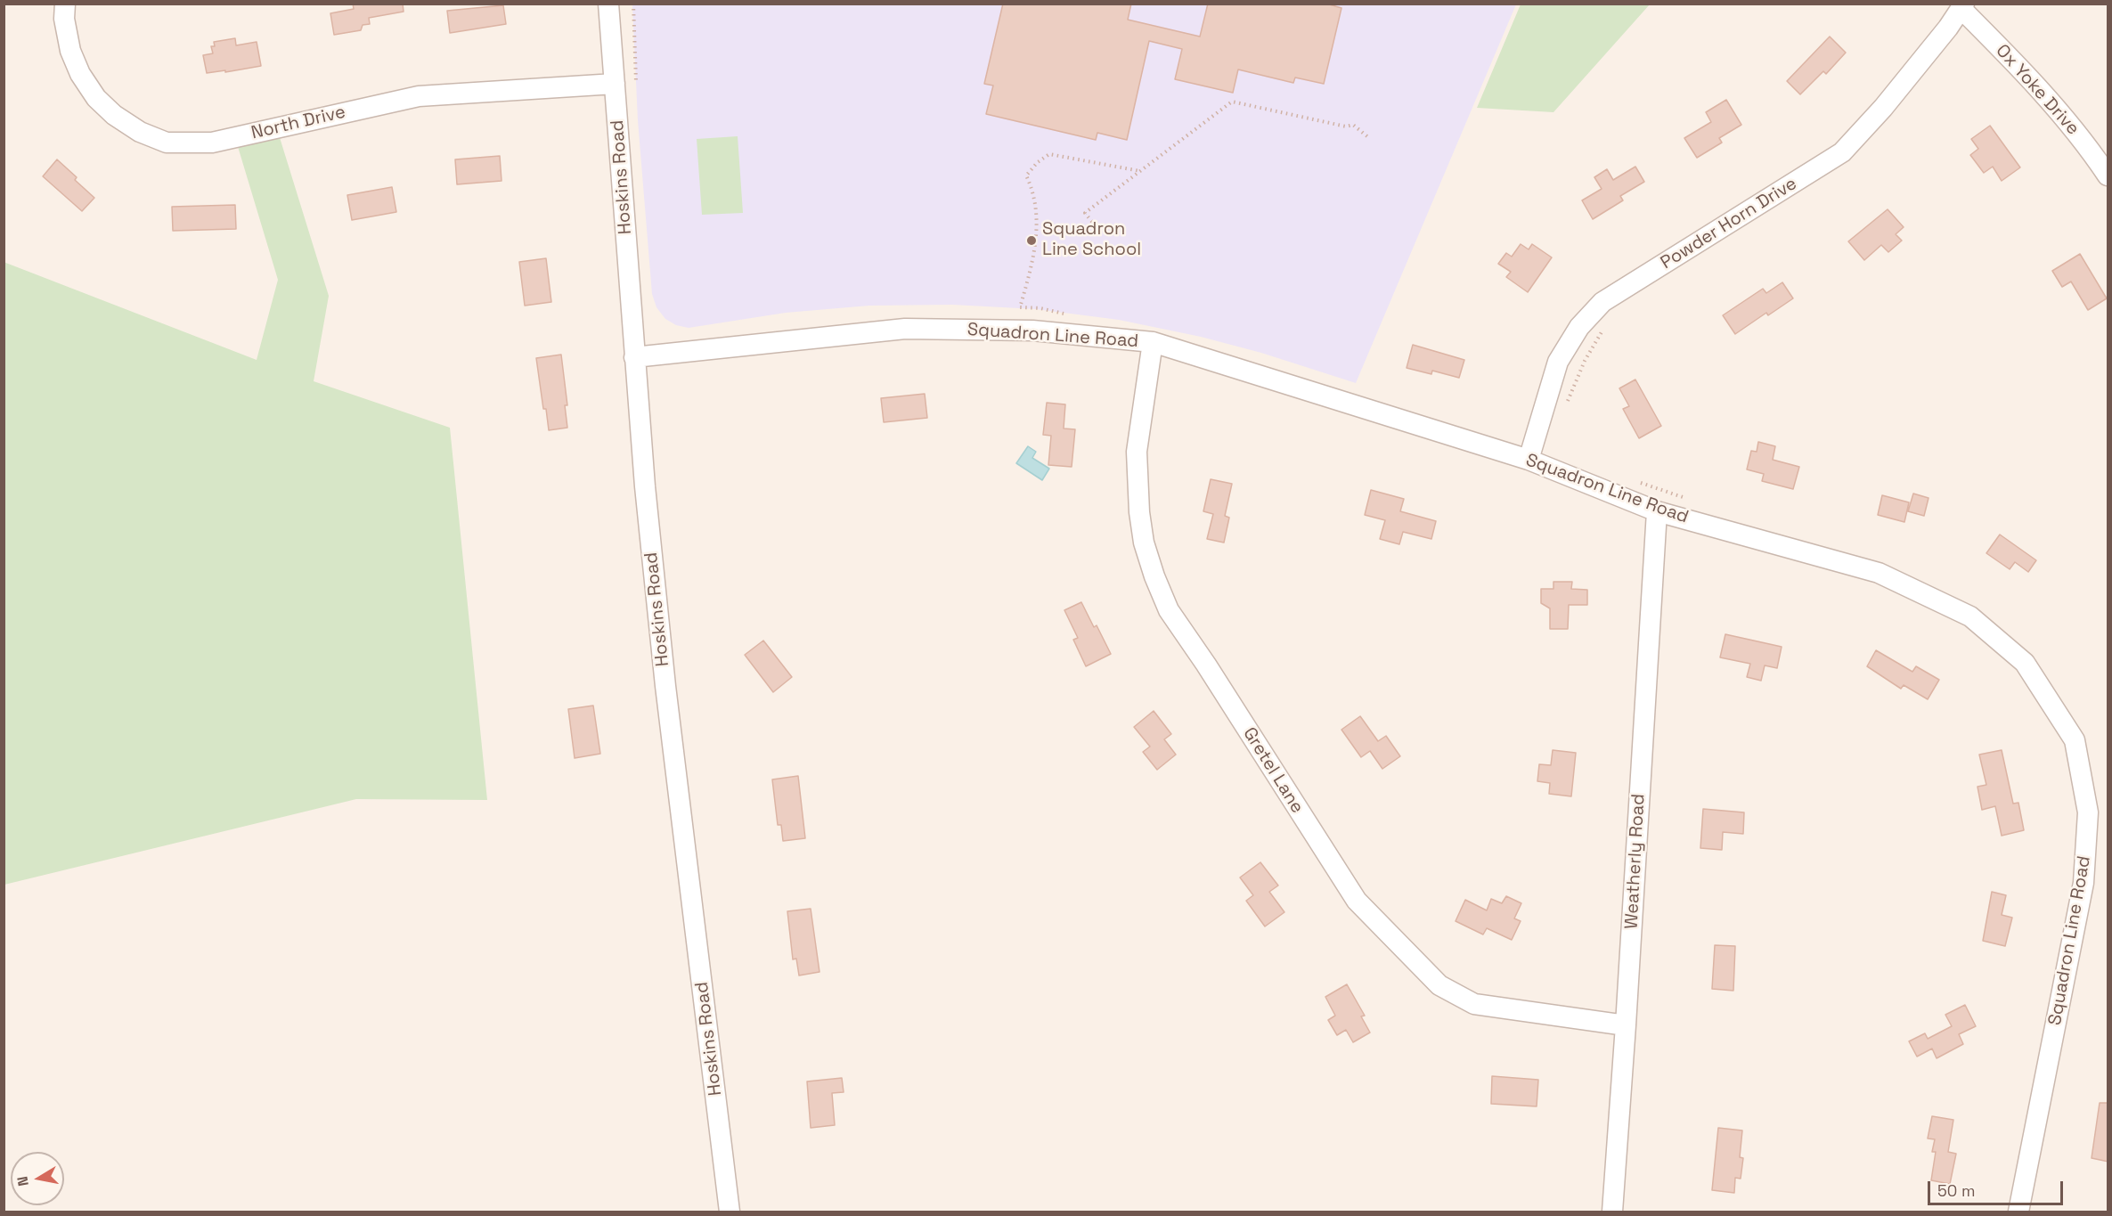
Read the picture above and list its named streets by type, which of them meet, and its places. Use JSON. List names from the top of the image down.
{
  "streets": {
    "street": [
      "Ox Yoke Drive",
      "North Drive",
      "Hoskins Road",
      "Powder Horn Drive",
      "Squadron Line Road",
      "Gretel Lane",
      "Weatherly Road"
    ]
  },
  "crossings": [
    ["Ox Yoke Drive", "Powder Horn Drive"],
    ["North Drive", "Hoskins Road"],
    ["Hoskins Road", "Squadron Line Road"],
    ["Powder Horn Drive", "Squadron Line Road"],
    ["Squadron Line Road", "Gretel Lane"],
    ["Squadron Line Road", "Weatherly Road"],
    ["Gretel Lane", "Weatherly Road"]
  ],
  "places": ["Squadron Line School"],
  "scale_bar": "50 m",
  "north": "left"
}
